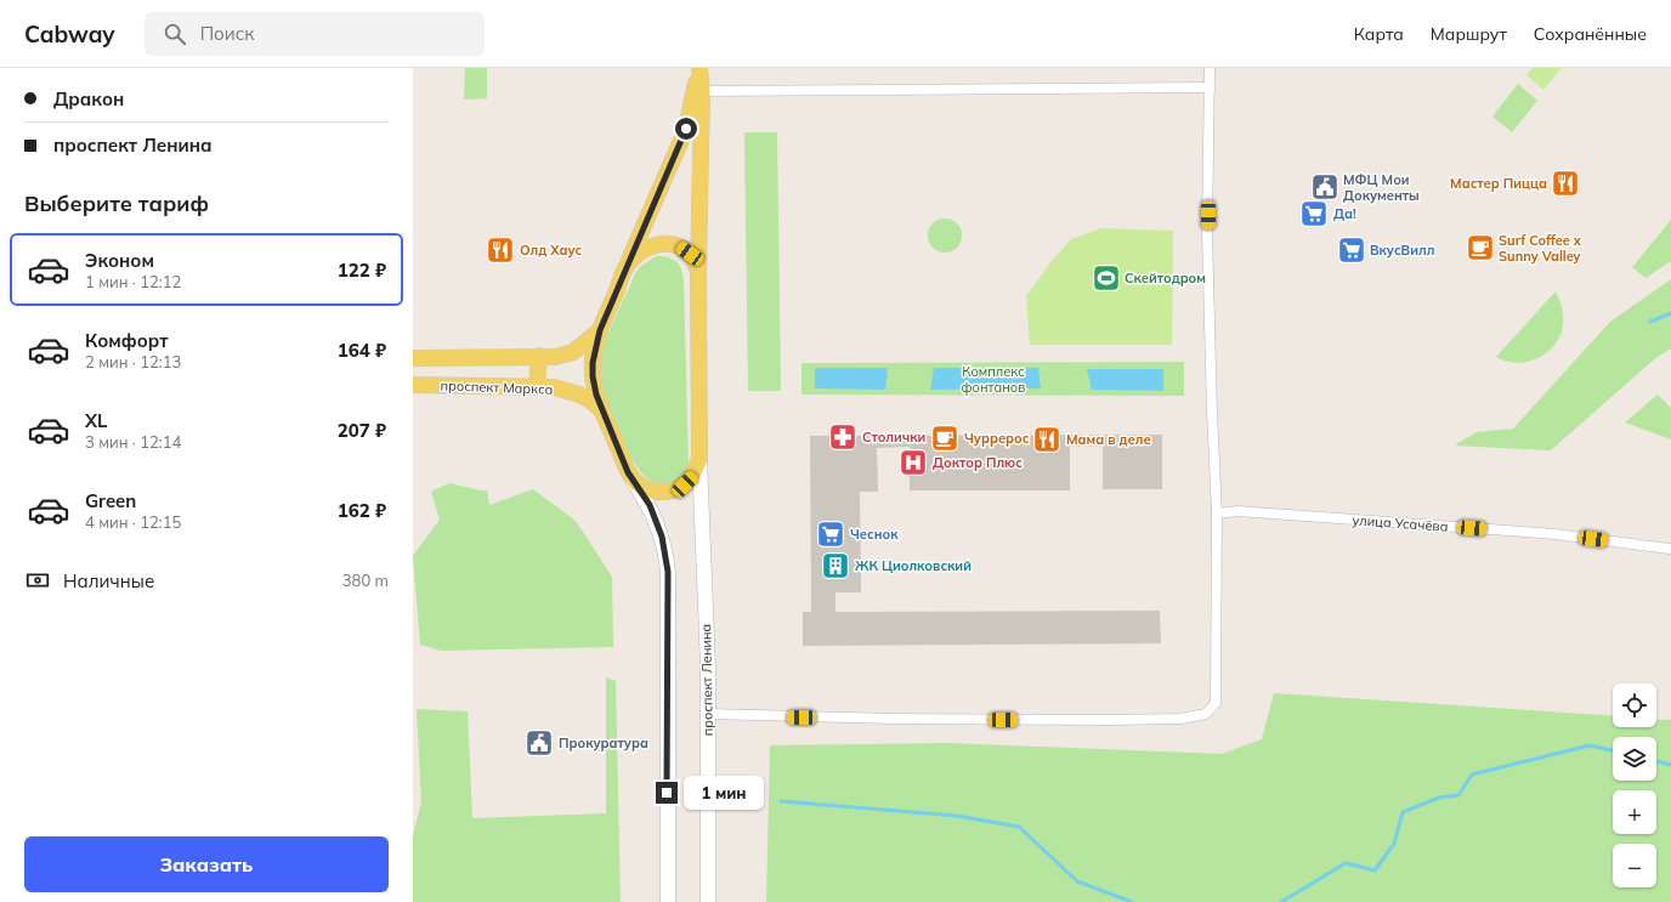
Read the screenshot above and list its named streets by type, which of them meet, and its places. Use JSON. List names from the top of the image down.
{
  "streets": {
    "main road": ["проспект Маркса", "проспект Ленина"],
    "street": ["улица Усачёва"]
  },
  "parks": ["Комплекс фонтанов"],
  "places": {
    "restaurant": ["Мастер Пицца", "Олд Хаус", "Мама в деле"],
    "public building": ["МФЦ Мои Документы", "Прокуратура"],
    "supermarket": ["Да!", "ВкусВилл", "Чеснок"],
    "cafe": ["Surf Coffee x Sunny Valley", "Чуррерос"],
    "sports": ["Скейтодром"],
    "pharmacy": ["Столички"],
    "hospital": ["Доктор Плюс"],
    "building": ["ЖК Циолковский"]
  },
  "page": {
    "header": "Cabway",
    "search": "Поиск",
    "nav": ["Карта", "Маршрут", "Сохранённые"],
    "banner": ["Дракон", "проспект Ленина"],
    "heading": "Выберите тариф",
    "list": [
      {
        "name": "Эконом",
        "note": "1 мин · 12:12",
        "value": "122 ₽"
      },
      {
        "name": "Комфорт",
        "note": "2 мин · 12:13",
        "value": "164 ₽"
      },
      {
        "name": "XL",
        "note": "3 мин · 12:14",
        "value": "207 ₽"
      },
      {
        "name": "Green",
        "note": "4 мин · 12:15",
        "value": "162 ₽"
      }
    ],
    "pay": ["Наличные", "380 m"],
    "map_buttons": ["+", "−"],
    "bubble": "1 мин",
    "buttons": "Заказать"
  }
}
